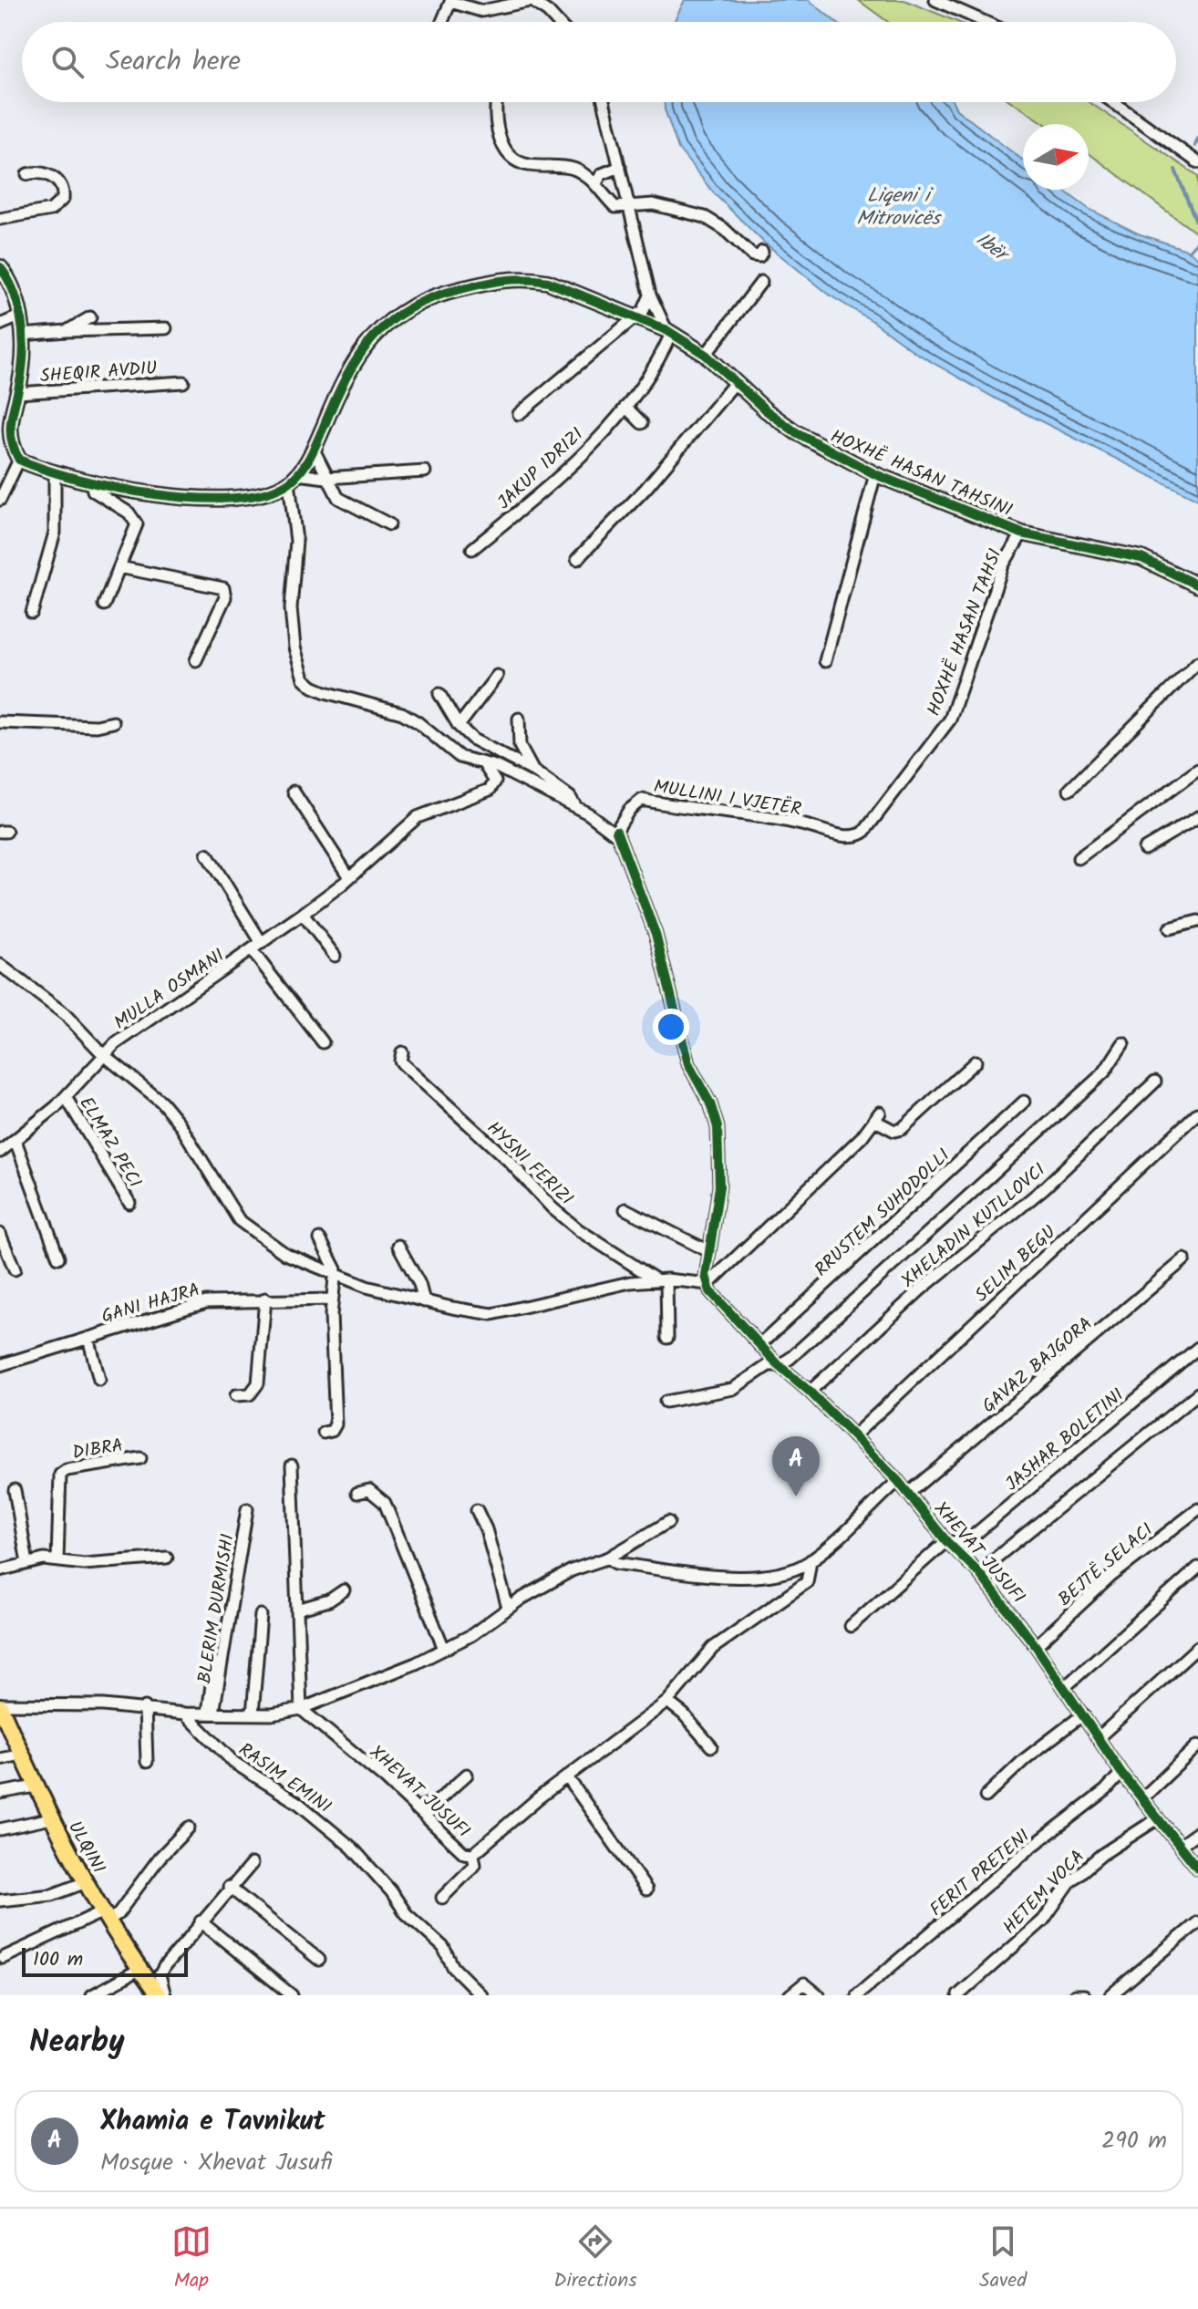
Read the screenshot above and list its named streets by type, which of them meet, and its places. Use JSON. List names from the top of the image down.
{
  "streets": {
    "main road": ["ULQINI"],
    "street": [
      "SHEQIR AVDIU",
      "JAKUP IDRIZI",
      "HOXHË HASAN TAHSINI",
      "HOXHË HASAN TAHSI",
      "MULLINI I VJETËR",
      "MULLA OSMANI",
      "ELMAZ PECI",
      "HYSNI FERIZI",
      "RRUSTEM SUHODOLLI",
      "XHELADIN KUTLLOVCI",
      "SELIM BEGU",
      "GANI HAJRA",
      "GAVAZ BAJGORA",
      "JASHAR BOLETINI",
      "DIBRA",
      "XHEVAT JUSUFI",
      "BEJTË SELACI",
      "BLERIM DURMISHI",
      "RASIM EMINI",
      "FERIT PRETENI",
      "HETEM VOCA"
    ]
  },
  "crossings": [
    ["JAKUP IDRIZI", "HOXHË HASAN TAHSINI"],
    ["HOXHË HASAN TAHSINI", "HOXHË HASAN TAHSI"],
    ["HOXHË HASAN TAHSI", "MULLINI I VJETËR"],
    ["MULLA OSMANI", "ELMAZ PECI"],
    ["MULLA OSMANI", "HYSNI FERIZI"],
    ["ELMAZ PECI", "HYSNI FERIZI"],
    ["HYSNI FERIZI", "XHEVAT JUSUFI"],
    ["RRUSTEM SUHODOLLI", "XHEVAT JUSUFI"],
    ["XHELADIN KUTLLOVCI", "XHEVAT JUSUFI"],
    ["SELIM BEGU", "XHEVAT JUSUFI"],
    ["GAVAZ BAJGORA", "XHEVAT JUSUFI"],
    ["JASHAR BOLETINI", "XHEVAT JUSUFI"],
    ["XHEVAT JUSUFI", "BEJTË SELACI"],
    ["XHEVAT JUSUFI", "FERIT PRETENI"],
    ["XHEVAT JUSUFI", "HETEM VOCA"]
  ],
  "water": ["Liqeni i Mitrovicës", "Ibër"],
  "scale_bar": "100 m",
  "north": "right",
  "page": {
    "search": "Search here",
    "pins": "A",
    "scale": "100 m",
    "heading": "Nearby",
    "list": [
      {
        "mark": "A",
        "name": "Xhamia e Tavnikut",
        "note": "Mosque · Xhevat Jusufi",
        "value": "290 m"
      }
    ],
    "nav": ["Map", "Directions", "Saved"]
  }
}
